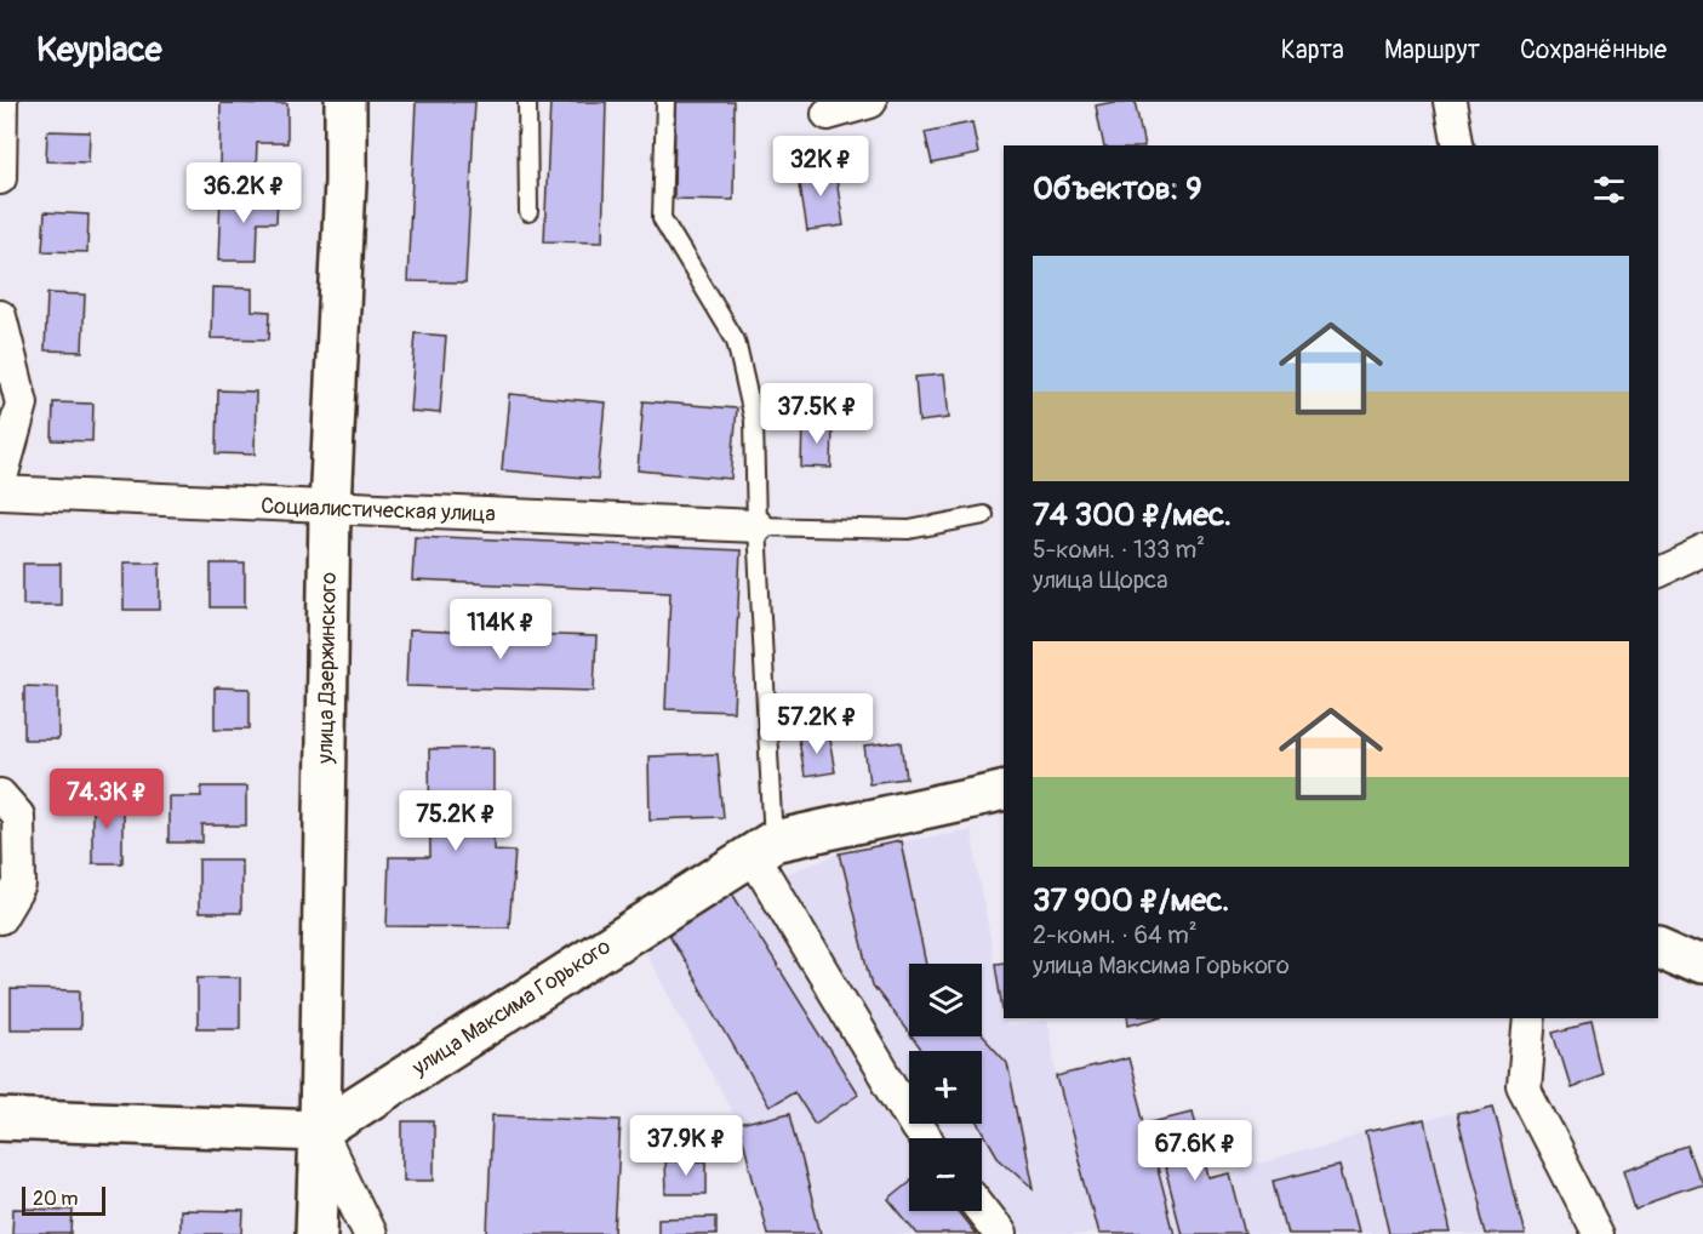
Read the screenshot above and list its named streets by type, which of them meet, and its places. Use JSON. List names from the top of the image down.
{
  "streets": {
    "street": ["Социалистическая улица", "улица Дзержинского", "улица Максима Горького"]
  },
  "crossings": [
    ["Социалистическая улица", "улица Дзержинского"],
    ["улица Дзержинского", "улица Максима Горького"]
  ],
  "scale_bar": "20 m",
  "page": {
    "header": "Keyplace",
    "nav": ["Карта", "Маршрут", "Сохранённые"],
    "price": [
      "32K ₽",
      "36.2K ₽",
      "37.5K ₽",
      "114K ₽",
      "57.2K ₽",
      "74.3K ₽",
      "75.2K ₽",
      "37.9K ₽",
      "67.6K ₽"
    ],
    "heading": "Объектов: 9",
    "list": [
      {
        "name": "74 300 ₽/мес.",
        "note": "5-комн. · 133 m² · улица Щорса"
      },
      {
        "name": "37 900 ₽/мес.",
        "note": "2-комн. · 64 m² · улица Максима Горького"
      }
    ],
    "map_buttons": ["+", "−"],
    "scale": "20 m"
  }
}
